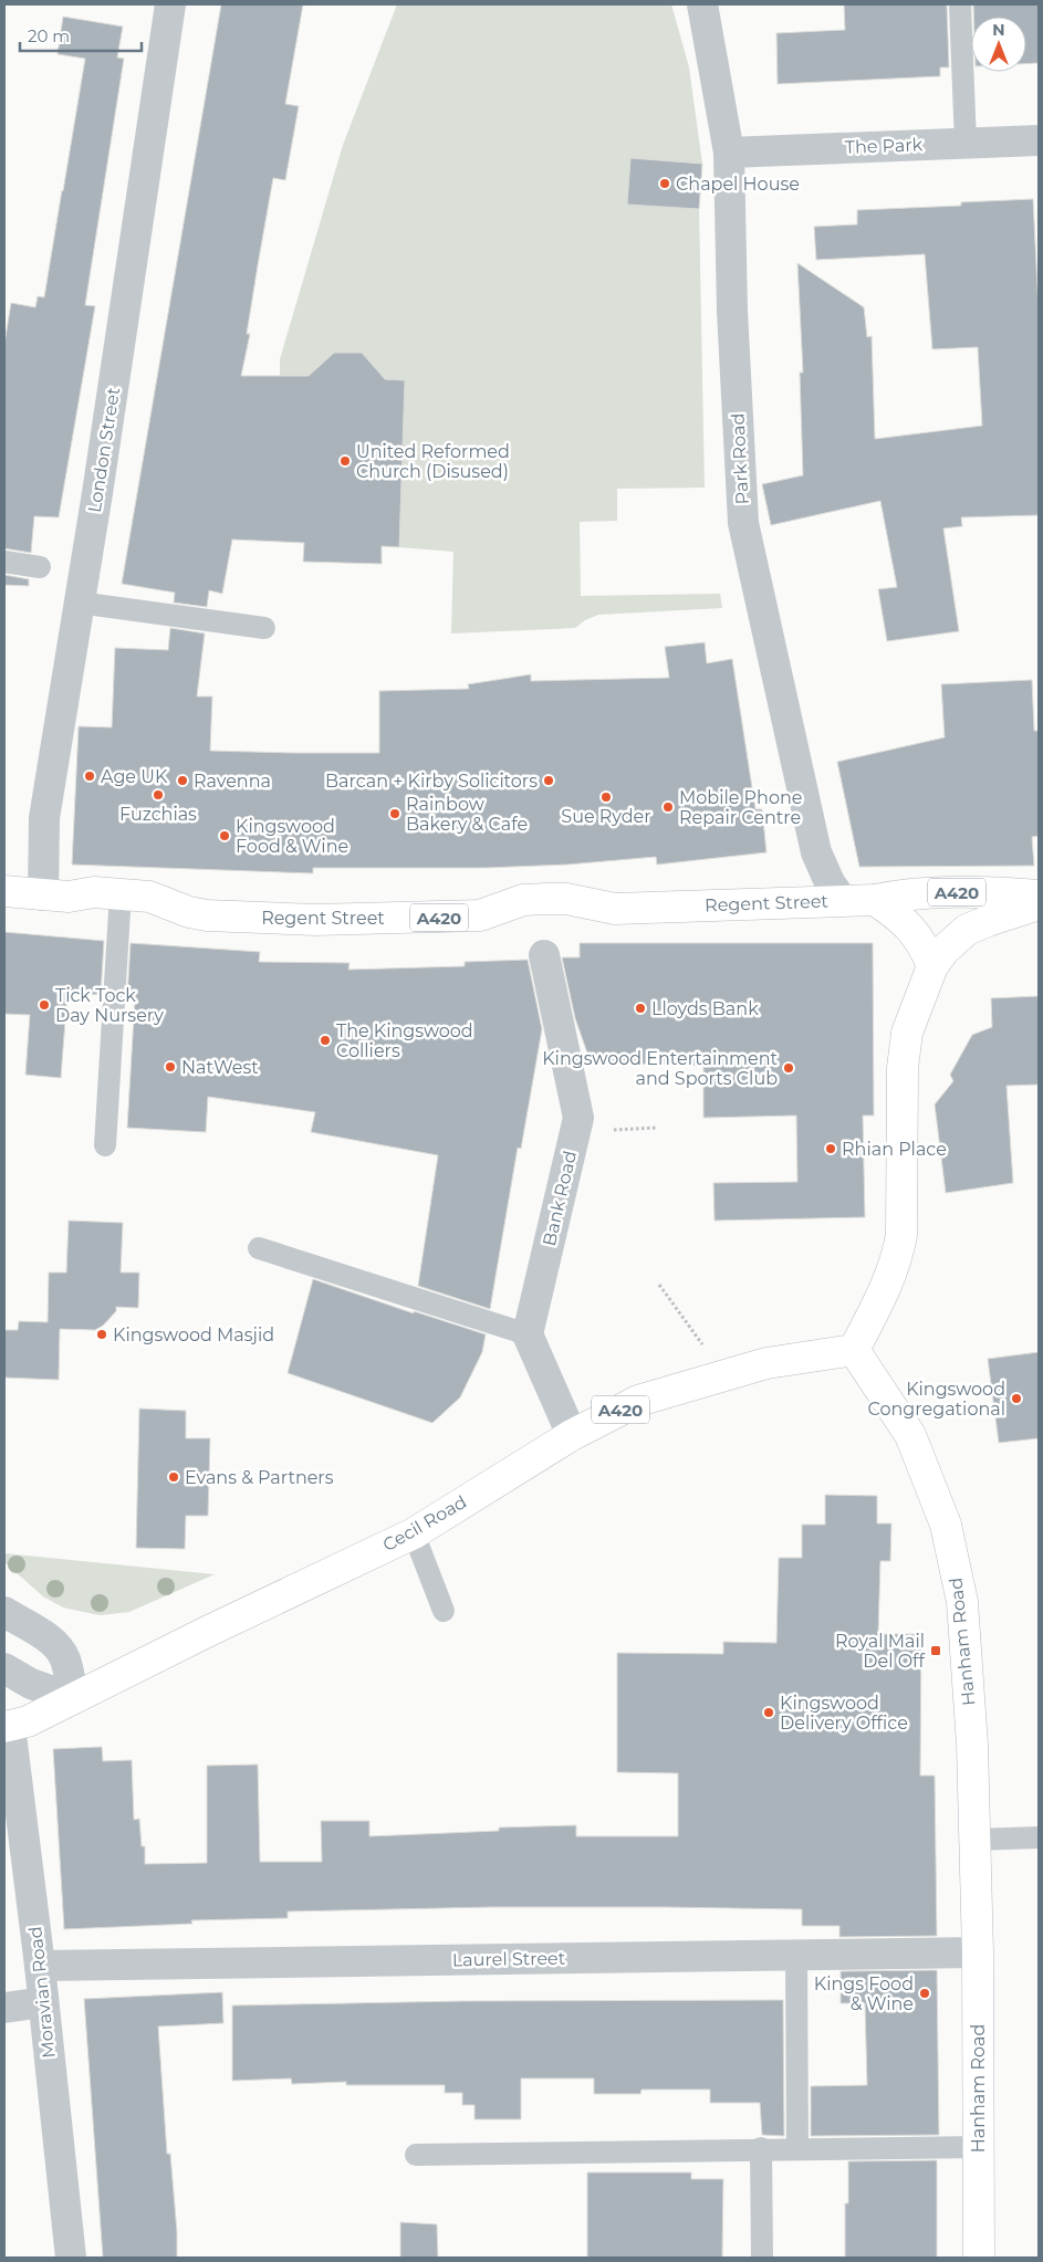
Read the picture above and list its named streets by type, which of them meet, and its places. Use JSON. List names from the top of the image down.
{
  "streets": {
    "main road": [
      "A420",
      "Regent Street",
      "Cecil Road",
      "Hanham Road"
    ],
    "street": [
      "The Park",
      "London Street",
      "Park Road",
      "Bank Road",
      "Laurel Street",
      "Moravian Road"
    ]
  },
  "crossings": [
    ["The Park", "Park Road"],
    ["London Street", "Regent Street"],
    ["Park Road", "Regent Street"],
    ["A420", "Regent Street"],
    ["A420", "Cecil Road"],
    ["A420", "Hanham Road"],
    ["Cecil Road", "Hanham Road"],
    ["Cecil Road", "Moravian Road"],
    ["Hanham Road", "Laurel Street"],
    ["Laurel Street", "Moravian Road"]
  ],
  "places": {
    "other": [
      "Chapel House",
      "United Reformed Church (Disused)",
      "Age UK",
      "Ravenna",
      "Barcan + Kirby Solicitors",
      "Fuzchias",
      "Sue Ryder",
      "Mobile Phone Repair Centre",
      "Rainbow Bakery & Cafe",
      "Kingswood Food & Wine",
      "Tick Tock Day Nursery",
      "Lloyds Bank",
      "The Kingswood Colliers",
      "NatWest",
      "Kingswood Entertainment and Sports Club",
      "Rhian Place",
      "Kingswood Masjid",
      "Kingswood Congregational",
      "Evans & Partners",
      "Kingswood Delivery Office",
      "Kings Food & Wine"
    ],
    "transit": ["Royal Mail Del Off"]
  },
  "scale_bar": "20 m",
  "north": "top"
}
